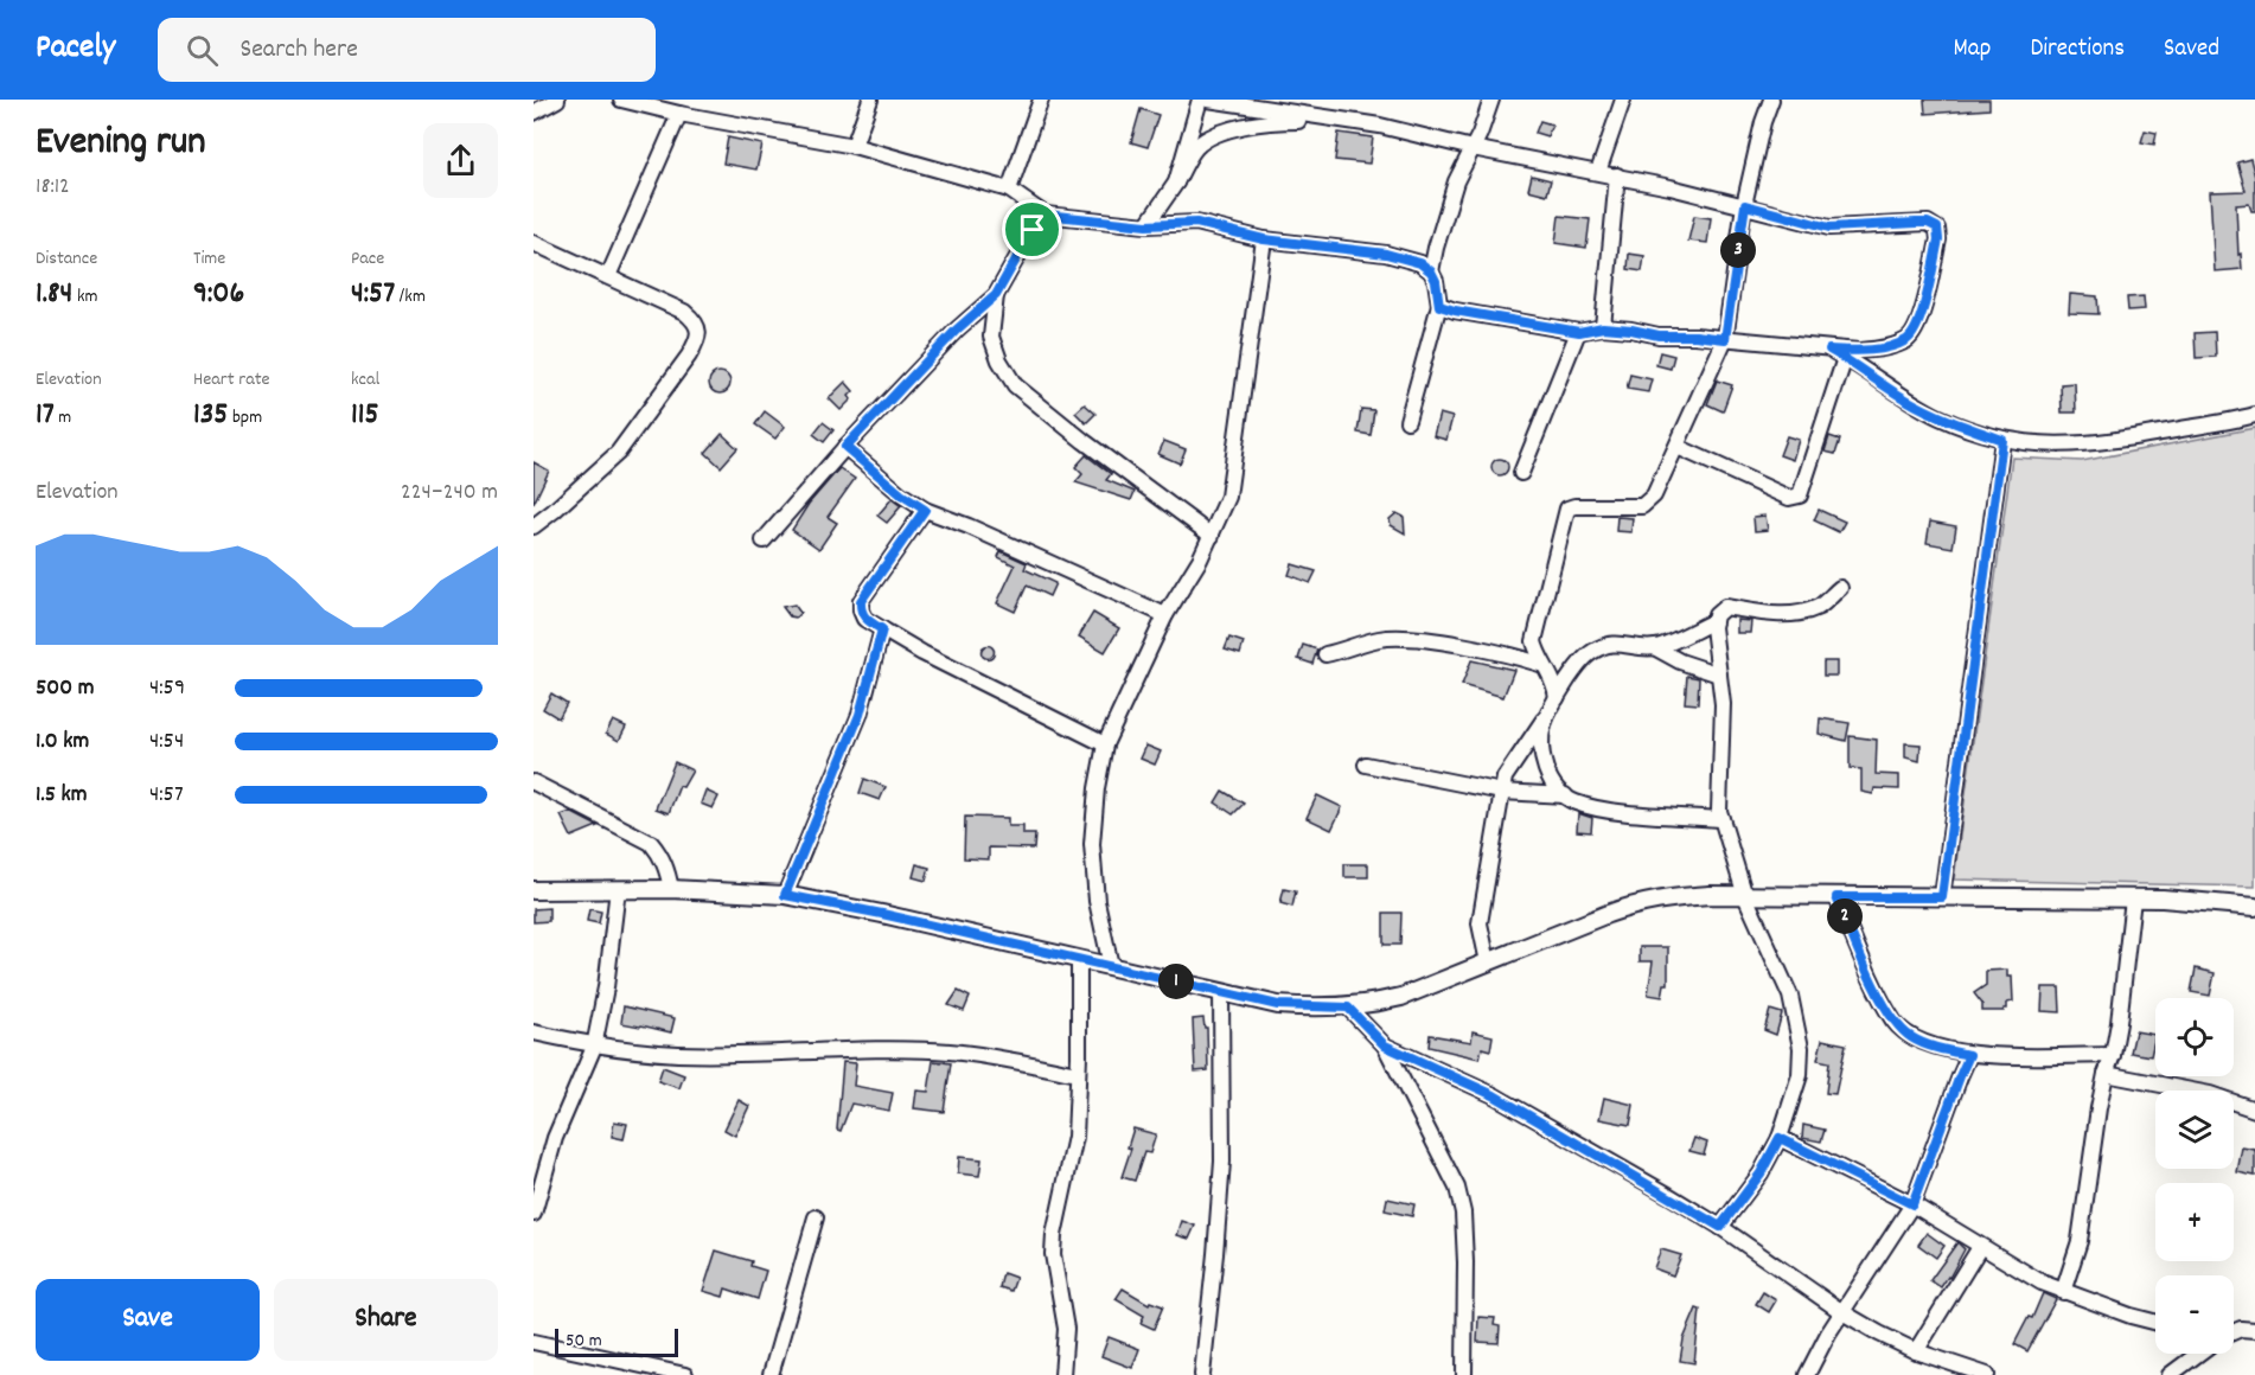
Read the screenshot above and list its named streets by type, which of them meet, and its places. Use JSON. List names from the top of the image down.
{
  "scale_bar": "50 m",
  "page": {
    "header": "Pacely",
    "search": "Search here",
    "nav": ["Map", "Directions", "Saved"],
    "heading": ["Evening run", "18:12"],
    "stats": [
      ["Distance", "1.84 km"],
      ["Time", "9:06"],
      ["Pace", "4:57 /km"],
      ["Elevation", "17 m"],
      ["Heart rate", "135 bpm"],
      ["kcal", "115"]
    ],
    "pins": ["3", "2", "1"],
    "chart": ["Elevation", "224–240 m"],
    "list": [
      {
        "name": "500 m",
        "note": "4:59"
      },
      {
        "name": "1.0 km",
        "note": "4:54"
      },
      {
        "name": "1.5 km",
        "note": "4:57"
      }
    ],
    "map_buttons": ["+", "−"],
    "buttons": ["Save", "Share"],
    "scale": "50 m"
  }
}
